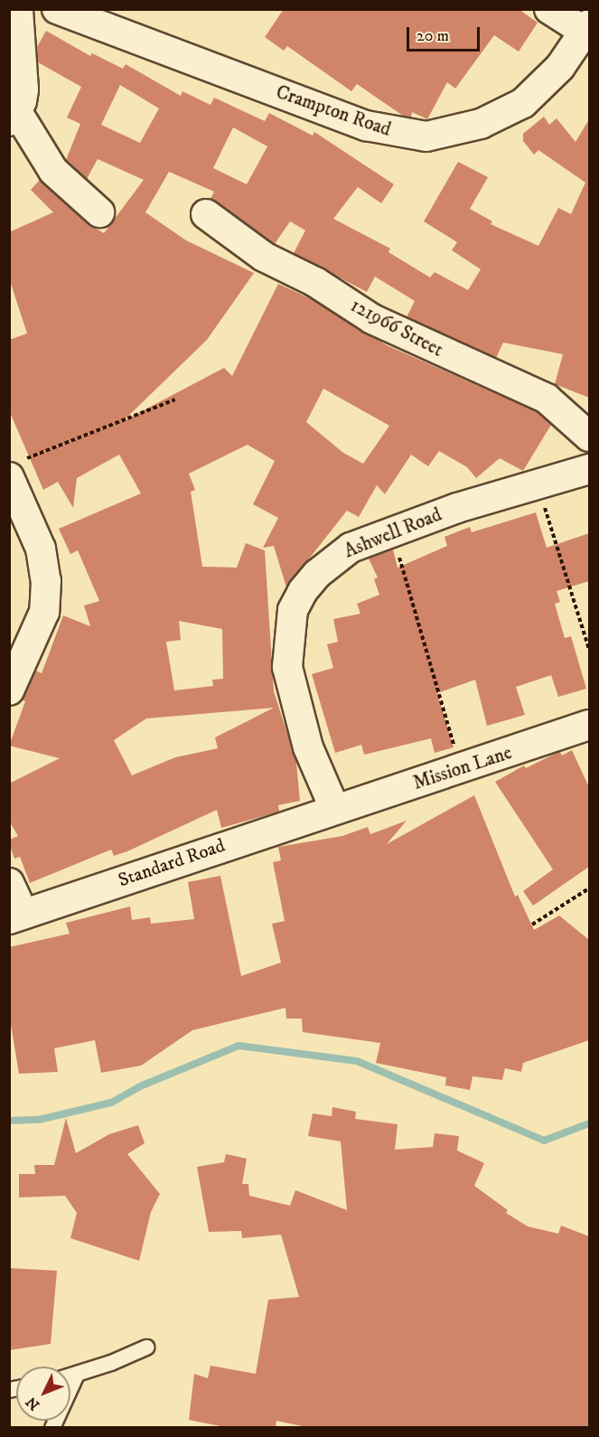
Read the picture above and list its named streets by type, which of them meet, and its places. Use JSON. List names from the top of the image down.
{
  "streets": {
    "street": [
      "Crampton Road",
      "121966 Street",
      "Ashwell Road",
      "Mission Lane",
      "Standard Road"
    ]
  },
  "crossings": [
    ["Ashwell Road", "Mission Lane"],
    ["Ashwell Road", "Standard Road"],
    ["Mission Lane", "Standard Road"]
  ],
  "scale_bar": "20 m",
  "north": "bottom left"
}
